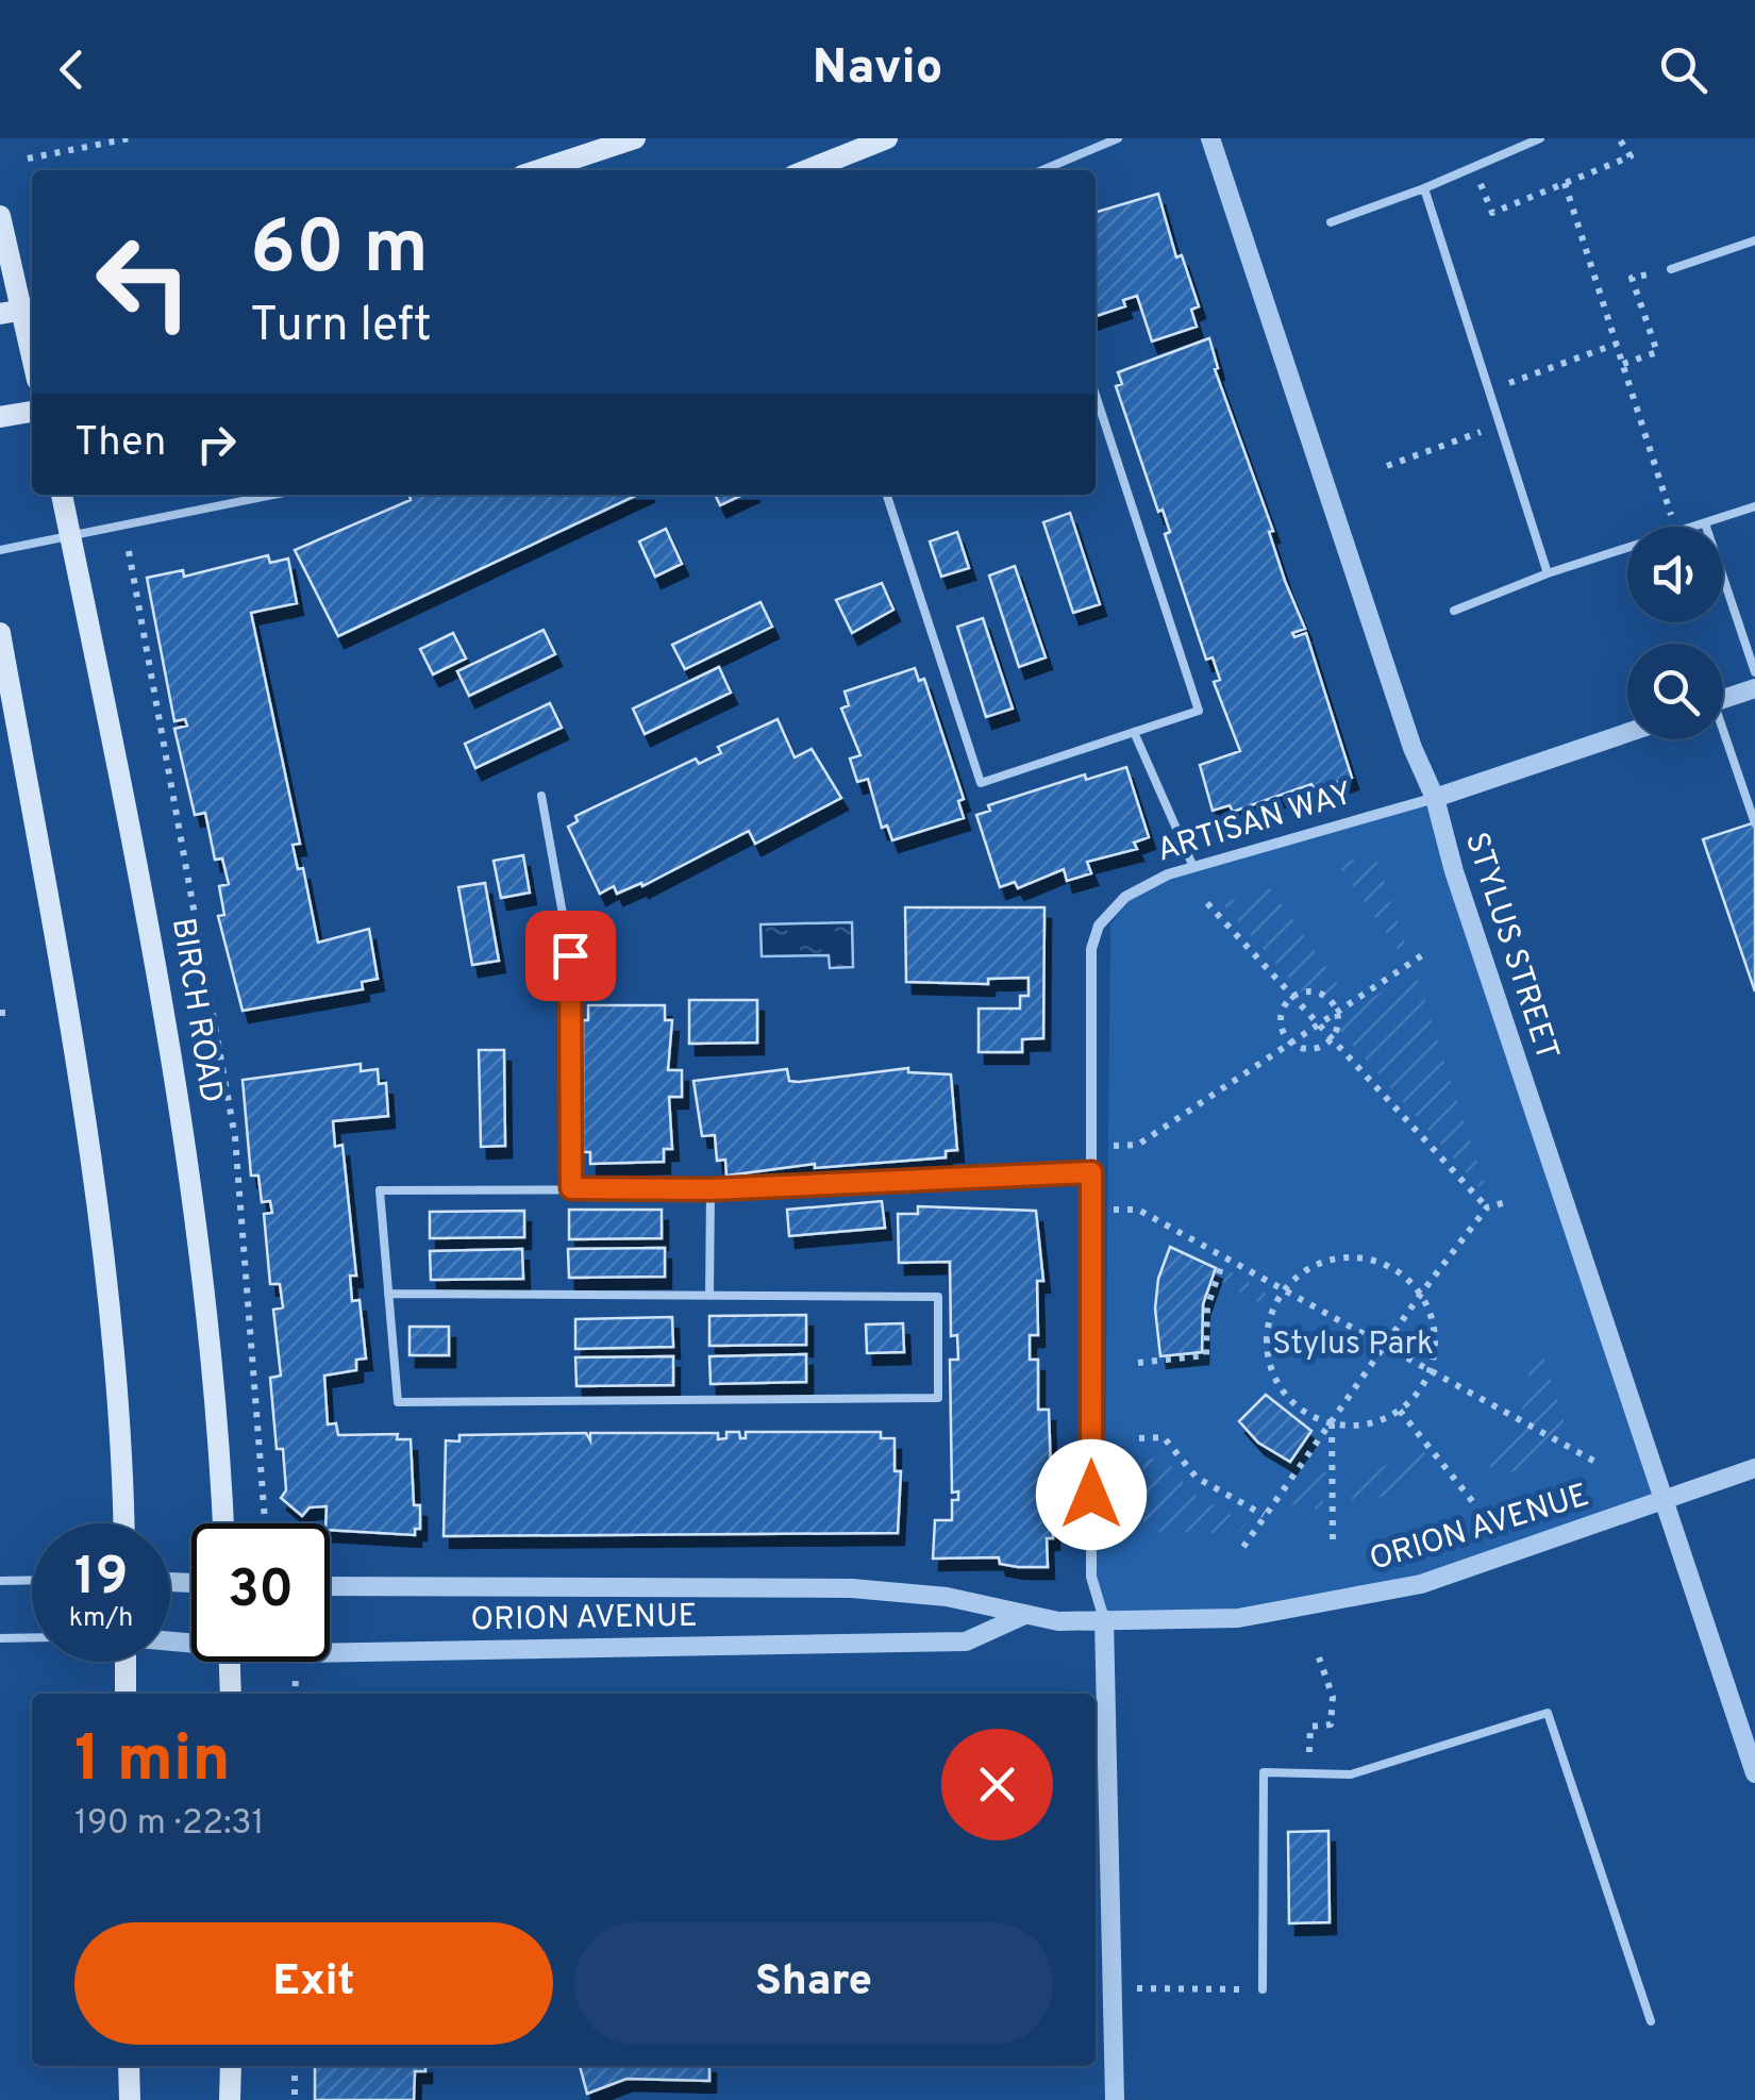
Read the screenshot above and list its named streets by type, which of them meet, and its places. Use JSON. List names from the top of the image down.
{
  "streets": {
    "main road": ["BIRCH ROAD"],
    "street": ["ARTISAN WAY", "STYLUS STREET", "ORION AVENUE"]
  },
  "crossings": [
    ["ARTISAN WAY", "STYLUS STREET"],
    ["ARTISAN WAY", "ORION AVENUE"],
    ["STYLUS STREET", "ORION AVENUE"]
  ],
  "parks": ["Stylus Park"],
  "page": {
    "header": "Navio",
    "turn": ["60 m", "Turn left"],
    "then": "Then",
    "speed": "19 km/h",
    "limit": "30",
    "heading": ["1 min", "190 m · 22:31"],
    "buttons": ["Exit", "Share"]
  }
}
